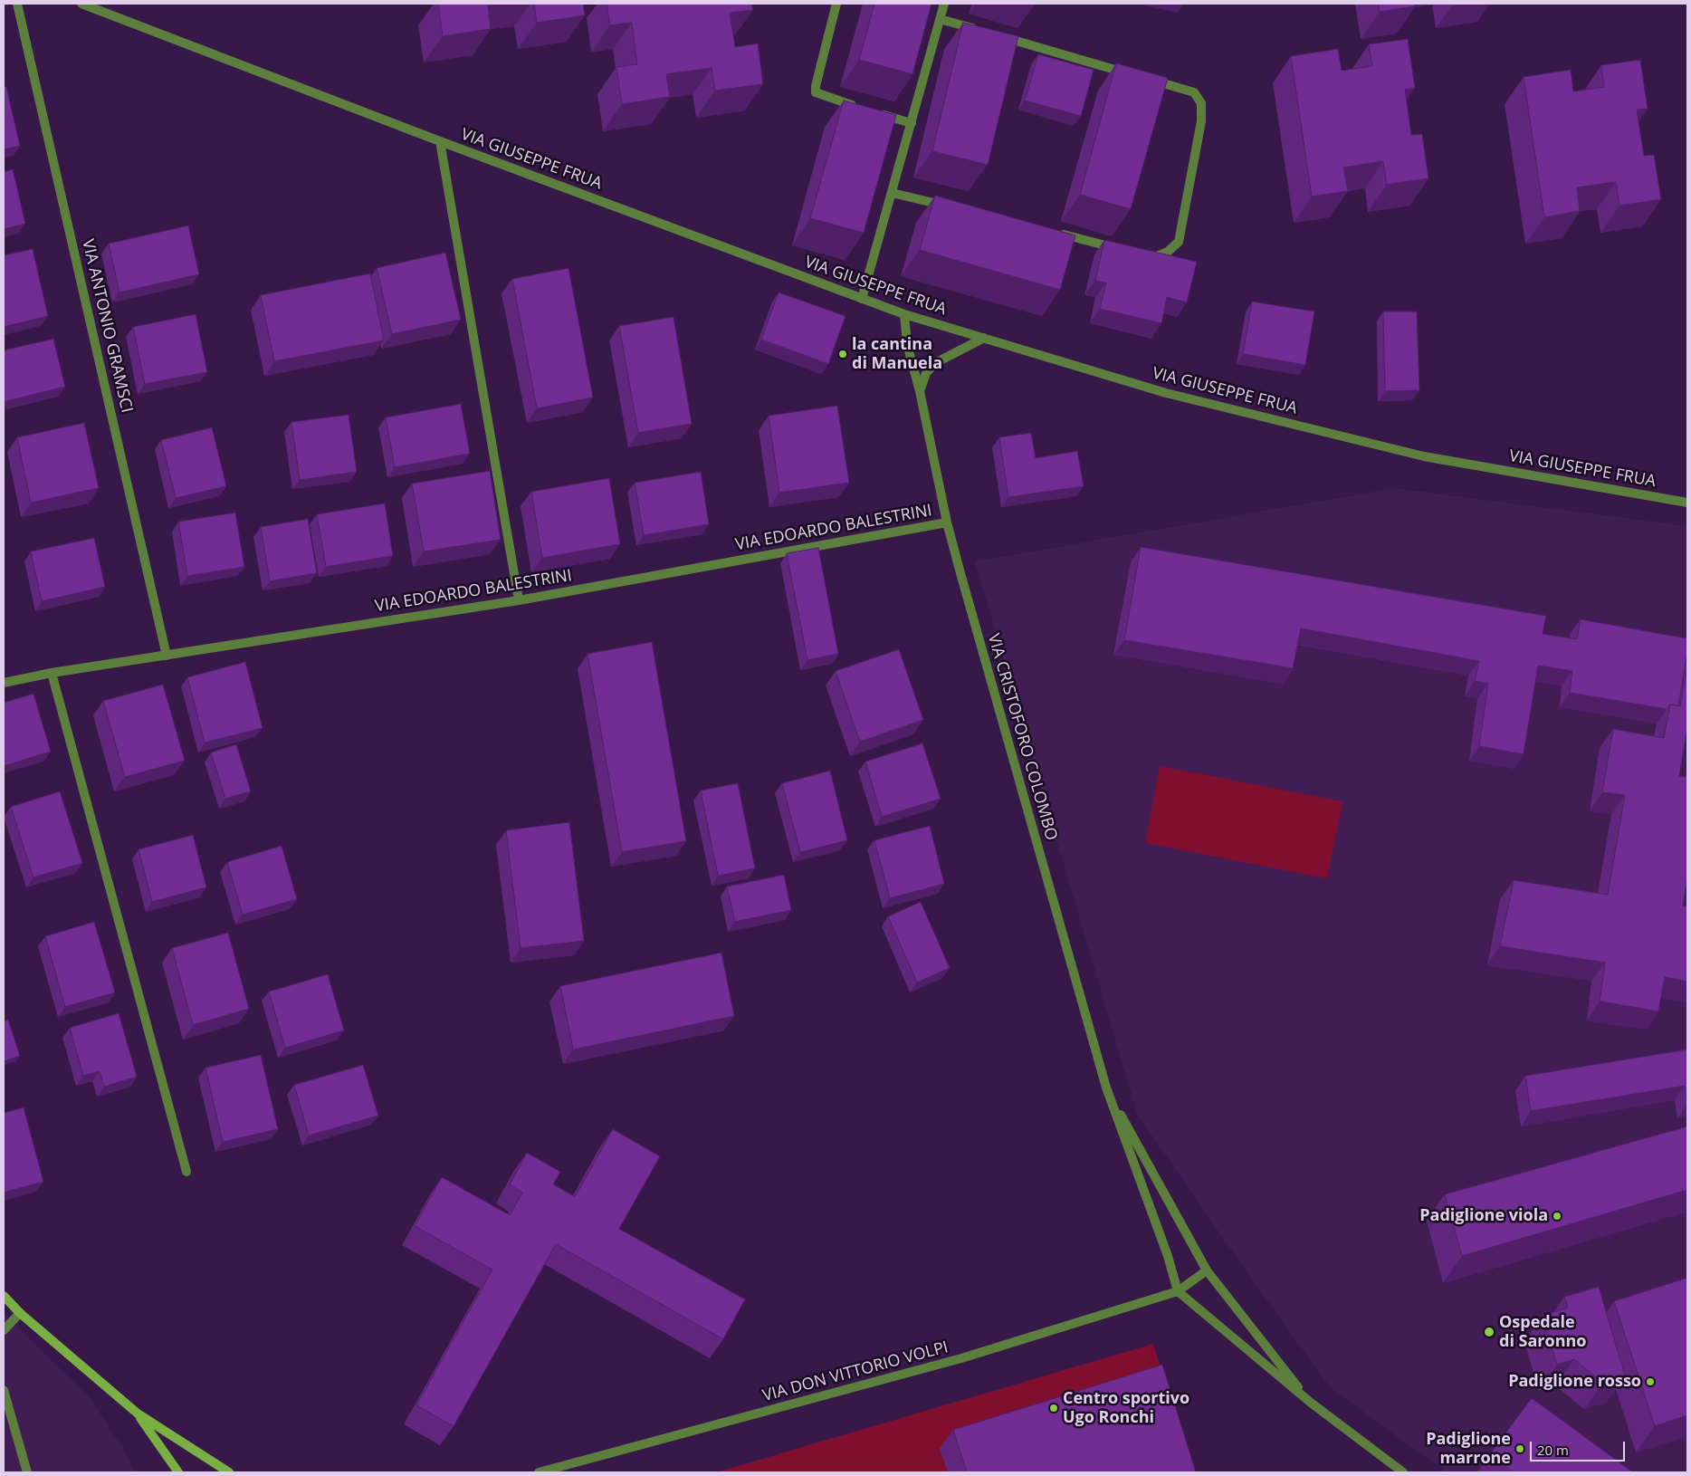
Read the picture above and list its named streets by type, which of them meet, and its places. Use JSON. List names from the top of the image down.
{
  "streets": {
    "street": [
      "VIA GIUSEPPE FRUA",
      "VIA ANTONIO GRAMSCI",
      "VIA EDOARDO BALESTRINI",
      "VIA CRISTOFORO COLOMBO",
      "VIA DON VITTORIO VOLPI"
    ]
  },
  "crossings": [
    ["VIA GIUSEPPE FRUA", "VIA CRISTOFORO COLOMBO"],
    ["VIA ANTONIO GRAMSCI", "VIA EDOARDO BALESTRINI"],
    ["VIA EDOARDO BALESTRINI", "VIA CRISTOFORO COLOMBO"],
    ["VIA CRISTOFORO COLOMBO", "VIA DON VITTORIO VOLPI"]
  ],
  "places": [
    "la cantina di Manuela",
    "Padiglione viola",
    "Ospedale di Saronno",
    "Padiglione rosso",
    "Centro sportivo Ugo Ronchi",
    "Padiglione marrone"
  ],
  "scale_bar": "20 m"
}
